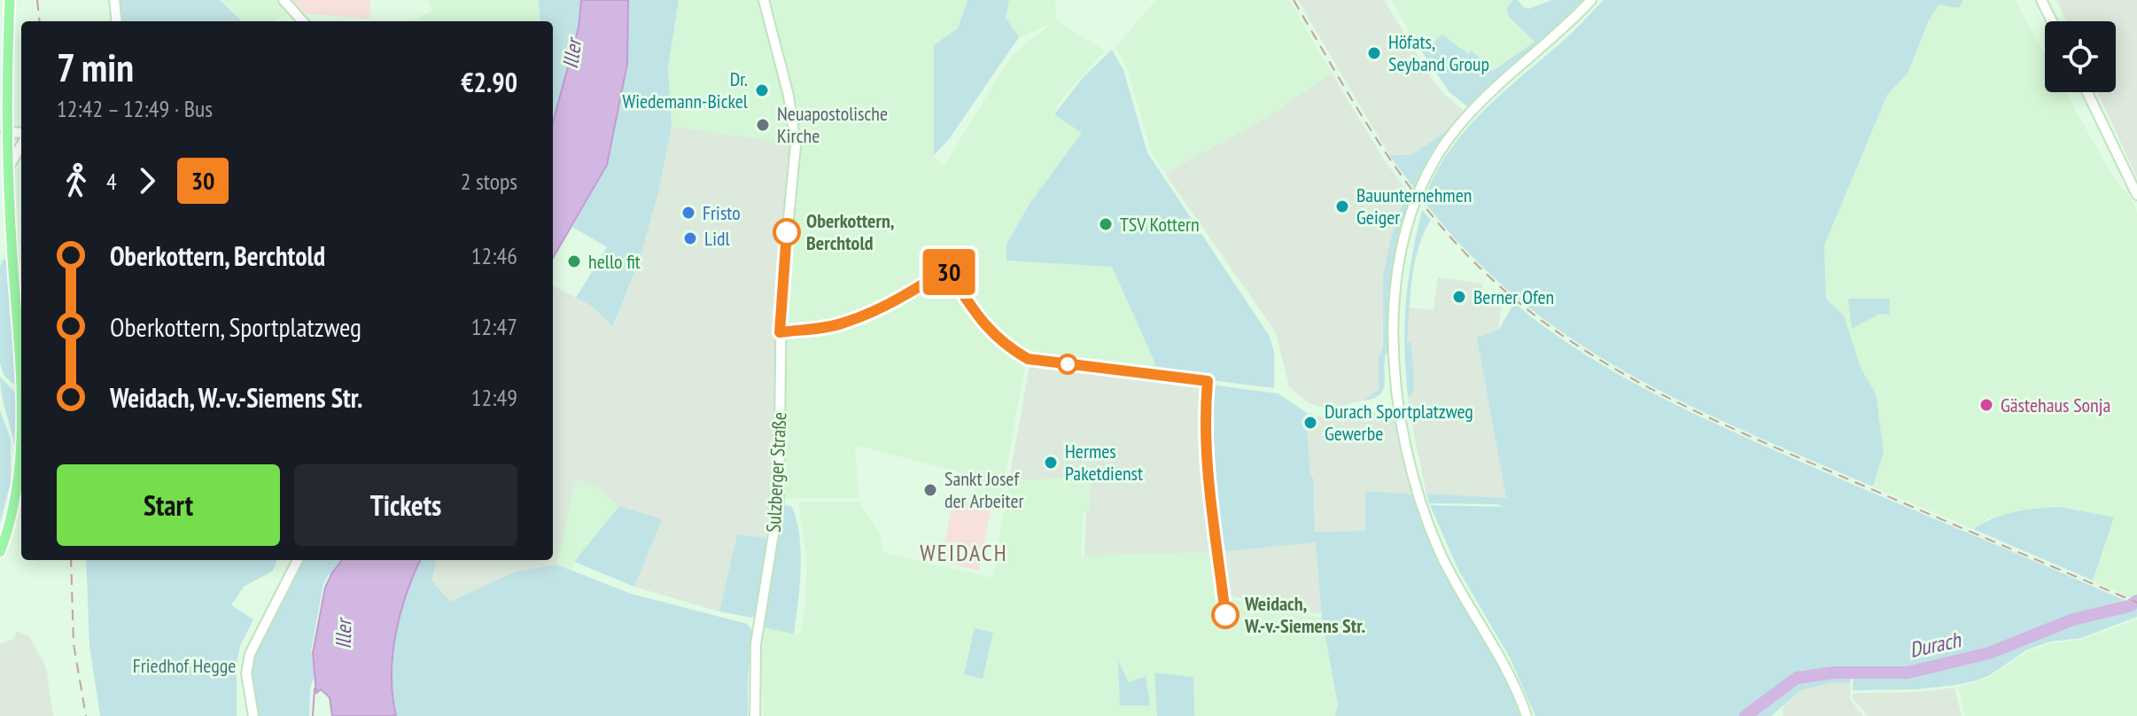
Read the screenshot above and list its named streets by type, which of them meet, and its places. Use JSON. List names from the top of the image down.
{
  "streets": {
    "street": ["Sulzberger Straße"]
  },
  "districts": ["WEIDACH"],
  "water": ["Iller", "Durach"],
  "parks": ["Friedhof Hegge"],
  "places": [
    "Höfats, Seyband Group",
    "Dr. Wiedemann-Bickel",
    "Neuapostolische Kirche",
    "Bauunternehmen Geiger",
    "Fristo",
    "TSV Kottern",
    "Oberkottern, Berchtold",
    "Lidl",
    "hello fit",
    "Berner Ofen",
    "Gästehaus Sonja",
    "Durach Sportplatzweg Gewerbe",
    "Hermes Paketdienst",
    "Sankt Josef der Arbeiter",
    "Weidach, W.-v.-Siemens Str."
  ],
  "lines": ["bus line 30"],
  "page": {
    "on_map": "30",
    "heading": ["7 min", "12:42 – 12:49 · Bus", "€2.90"],
    "legs": ["4", "30", "2 stops"],
    "list": [
      {
        "name": "Oberkottern, Berchtold",
        "value": "12:46"
      },
      {
        "name": "Oberkottern, Sportplatzweg",
        "value": "12:47"
      },
      {
        "name": "Weidach, W.-v.-Siemens Str.",
        "value": "12:49"
      }
    ],
    "buttons": ["Start", "Tickets"]
  }
}
